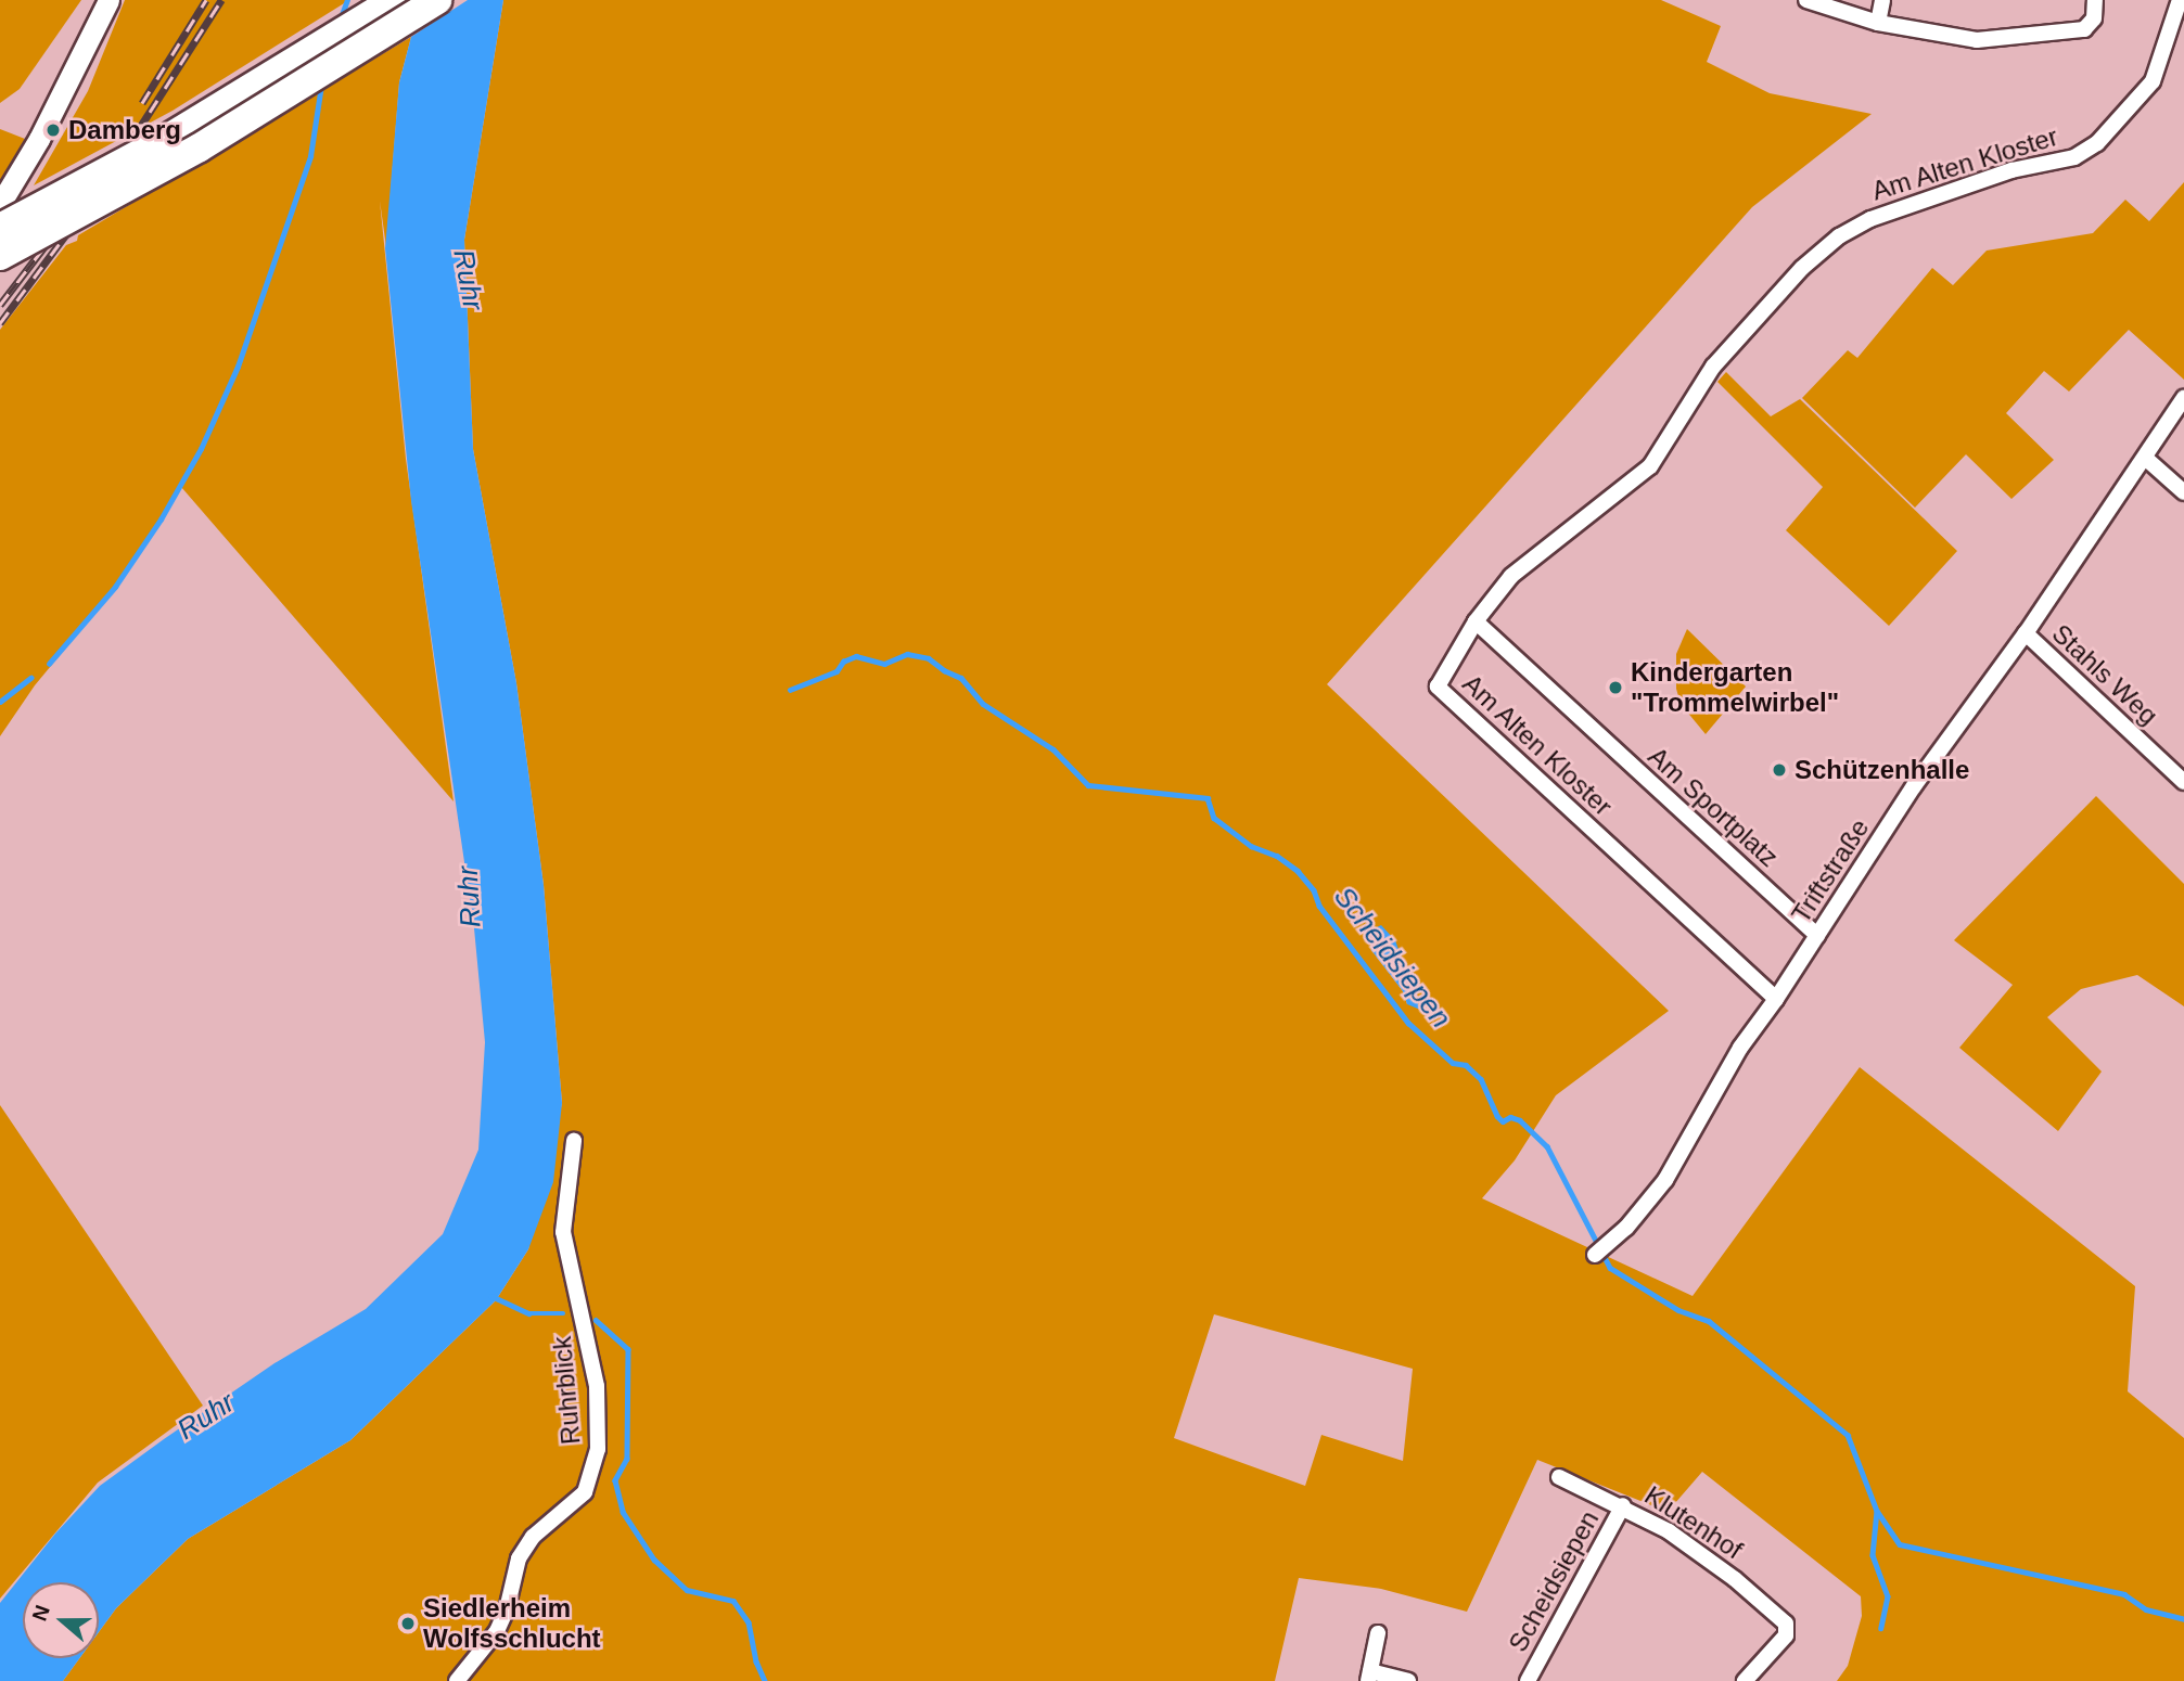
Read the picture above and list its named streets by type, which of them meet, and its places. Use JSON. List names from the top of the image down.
{
  "streets": {
    "street": [
      "Am Alten Kloster",
      "Stahls Weg",
      "Am Sportplatz",
      "Triftstraße",
      "Ruhrblick",
      "Klutenhof",
      "Scheidsiepen"
    ]
  },
  "crossings": [
    ["Am Alten Kloster", "Am Sportplatz"],
    ["Am Alten Kloster", "Triftstraße"],
    ["Stahls Weg", "Triftstraße"],
    ["Am Sportplatz", "Triftstraße"],
    ["Klutenhof", "Scheidsiepen"]
  ],
  "water": ["Ruhr", "Scheidsiepen"],
  "places": [
    "Damberg",
    "Kindergarten \"Trommelwirbel\"",
    "Schützenhalle",
    "Siedlerheim Wolfsschlucht"
  ],
  "north": "left"
}
